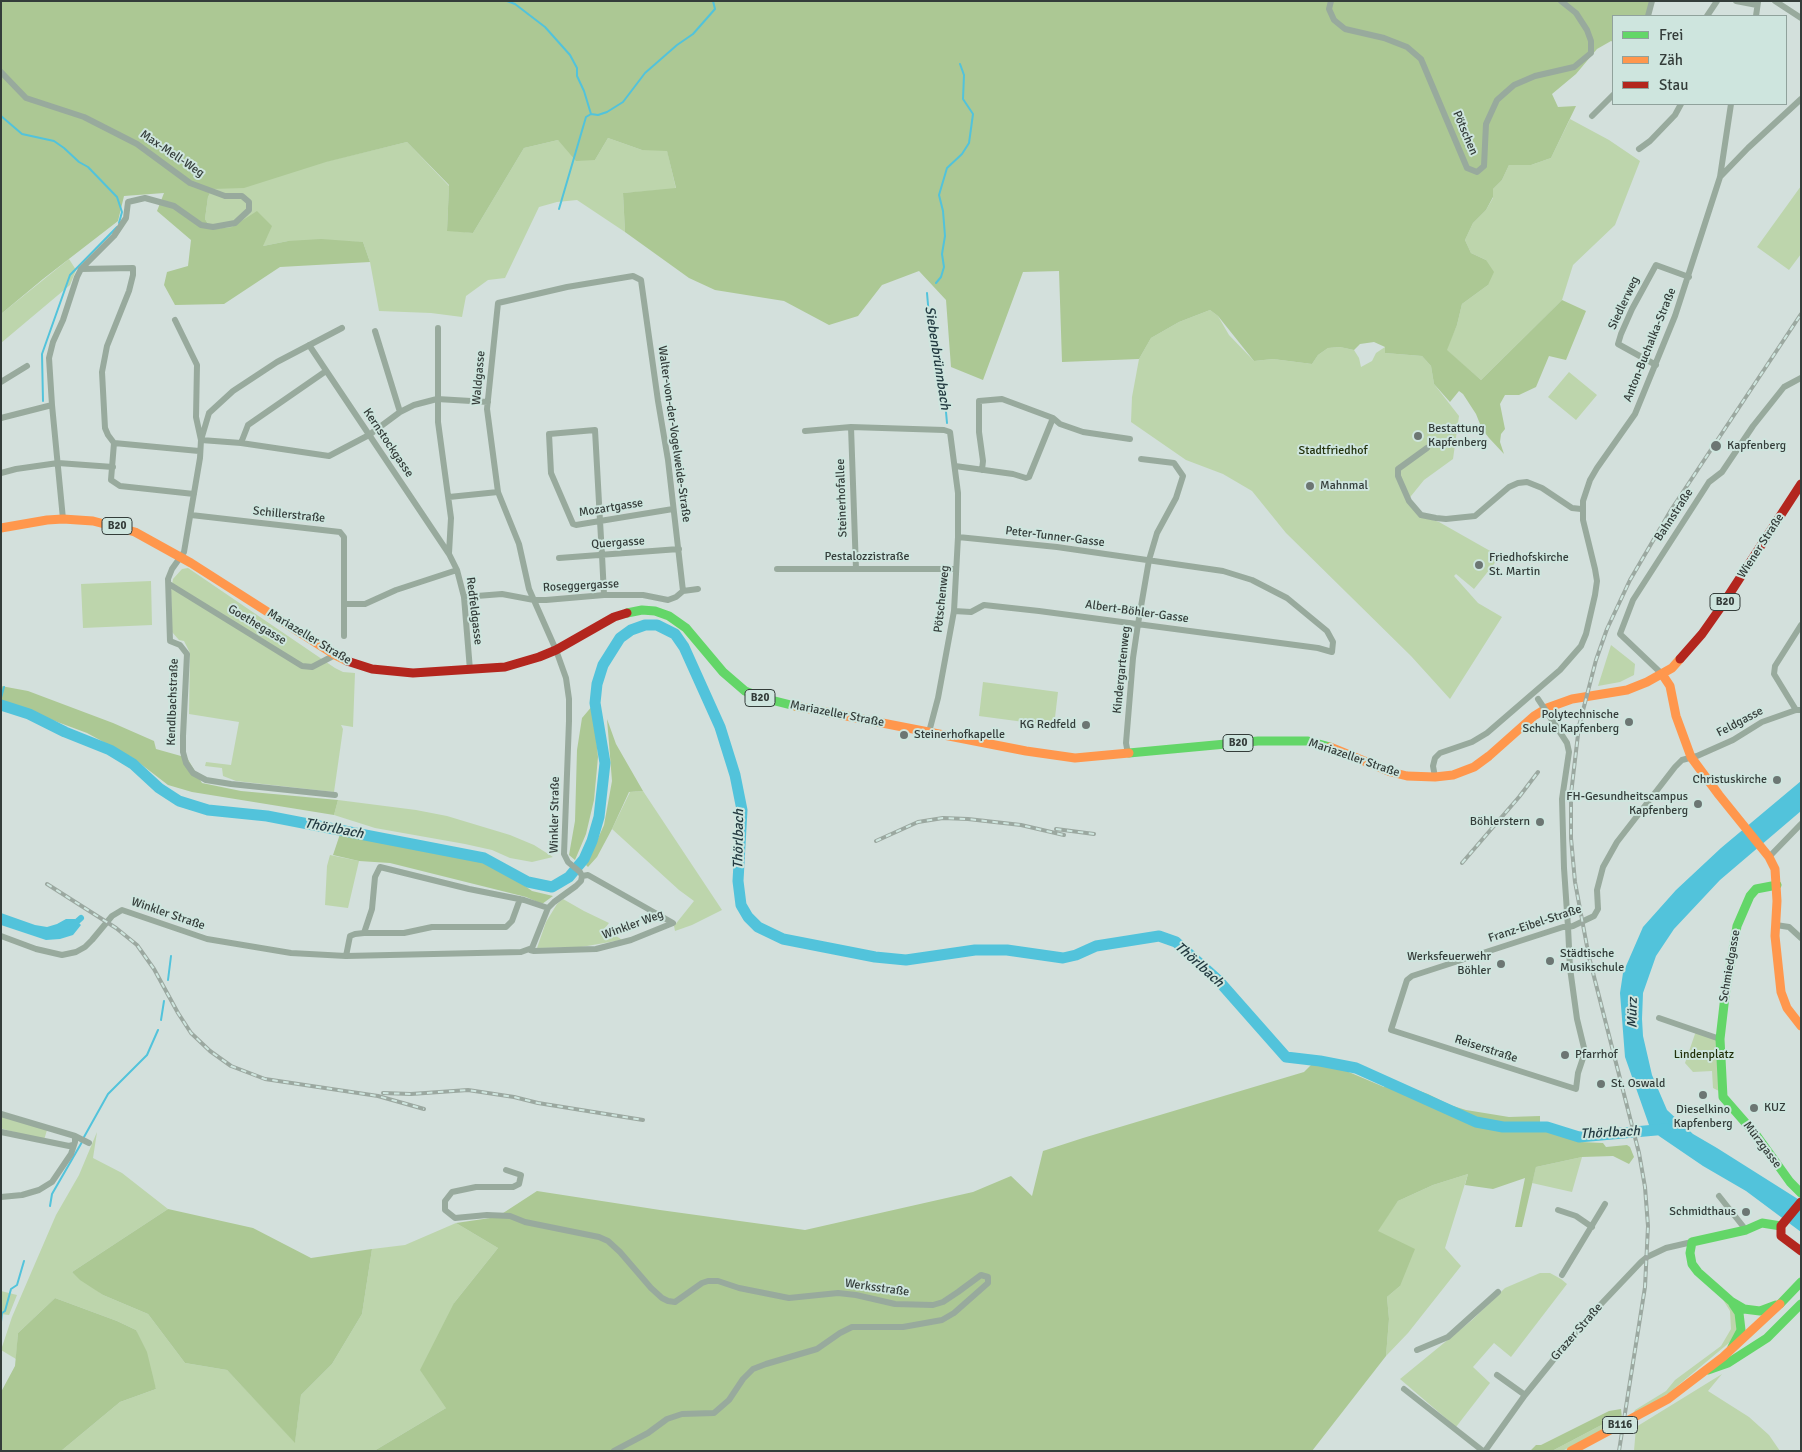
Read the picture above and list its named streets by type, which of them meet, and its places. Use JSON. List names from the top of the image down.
{
  "streets": {
    "main road": [
      "B20",
      "Wiener Straße",
      "Mariazeller Straße",
      "Schmiedgasse",
      "Mürzgasse",
      "Grazer Straße",
      "B116"
    ],
    "street": [
      "Pötschen",
      "Max-Mell-Weg",
      "Siedlerweg",
      "Anton-Buchalka-Straße",
      "Waldgasse",
      "Walter-von-der-Vogelweide-Straße",
      "Kernstockgasse",
      "Steinerhofallee",
      "Mozartgasse",
      "Schillerstraße",
      "Bahnstraße",
      "Peter-Tunner-Gasse",
      "Quergasse",
      "Pestalozzistraße",
      "Roseggergasse",
      "Pötschenweg",
      "Redfeldgasse",
      "Albert-Böhler-Gasse",
      "Goethegasse",
      "Kindergartenweg",
      "Kendlbachstraße",
      "Feldgasse",
      "Winkler Straße",
      "Franz-Eibel-Straße",
      "Winkler Weg",
      "Reiserstraße",
      "Werksstraße"
    ]
  },
  "crossings": [
    ["Max-Mell-Weg", "Mariazeller Straße"],
    ["Siedlerweg", "Anton-Buchalka-Straße"],
    ["Anton-Buchalka-Straße", "Mariazeller Straße"],
    ["Waldgasse", "Walter-von-der-Vogelweide-Straße"],
    ["Waldgasse", "Roseggergasse"],
    ["Waldgasse", "Mariazeller Straße"],
    ["Waldgasse", "Winkler Straße"],
    ["Walter-von-der-Vogelweide-Straße", "Mozartgasse"],
    ["Walter-von-der-Vogelweide-Straße", "Quergasse"],
    ["Walter-von-der-Vogelweide-Straße", "Roseggergasse"],
    ["Kernstockgasse", "Redfeldgasse"],
    ["Steinerhofallee", "Pestalozzistraße"],
    ["Steinerhofallee", "Pötschenweg"],
    ["Schillerstraße", "Kendlbachstraße"],
    ["Bahnstraße", "Wiener Straße"],
    ["Bahnstraße", "Mariazeller Straße"],
    ["Peter-Tunner-Gasse", "Pötschenweg"],
    ["Peter-Tunner-Gasse", "Albert-Böhler-Gasse"],
    ["Peter-Tunner-Gasse", "Kindergartenweg"],
    ["Wiener Straße", "Mariazeller Straße"],
    ["Pestalozzistraße", "Pötschenweg"],
    ["Roseggergasse", "Redfeldgasse"],
    ["Pötschenweg", "Albert-Böhler-Gasse"],
    ["Pötschenweg", "Mariazeller Straße"],
    ["Redfeldgasse", "Mariazeller Straße"],
    ["Albert-Böhler-Gasse", "Kindergartenweg"],
    ["Goethegasse", "Mariazeller Straße"],
    ["Goethegasse", "Kendlbachstraße"],
    ["Mariazeller Straße", "Kindergartenweg"],
    ["Mariazeller Straße", "Kendlbachstraße"],
    ["Mariazeller Straße", "Winkler Straße"],
    ["Feldgasse", "Franz-Eibel-Straße"],
    ["Winkler Straße", "Winkler Weg"],
    ["Franz-Eibel-Straße", "Reiserstraße"],
    ["Schmiedgasse", "Mürzgasse"]
  ],
  "water": ["Siebenbrünnbach", "Thörlbach", "Mürz"],
  "parks": ["Stadtfriedhof", "Lindenplatz"],
  "places": [
    "Bestattung Kapfenberg",
    "Kapfenberg",
    "Mahnmal",
    "Friedhofskirche St. Martin",
    "Polytechnische Schule Kapfenberg",
    "KG Redfeld",
    "Steinerhofkapelle",
    "Christuskirche",
    "FH-Gesundheitscampus Kapfenberg",
    "Böhlerstern",
    "Städtische Musikschule",
    "Werksfeuerwehr Böhler",
    "Pfarrhof",
    "St. Oswald",
    "Dieselkino Kapfenberg",
    "KUZ",
    "Schmidthaus"
  ],
  "legend": ["Frei", "Zäh", "Stau"]
}
